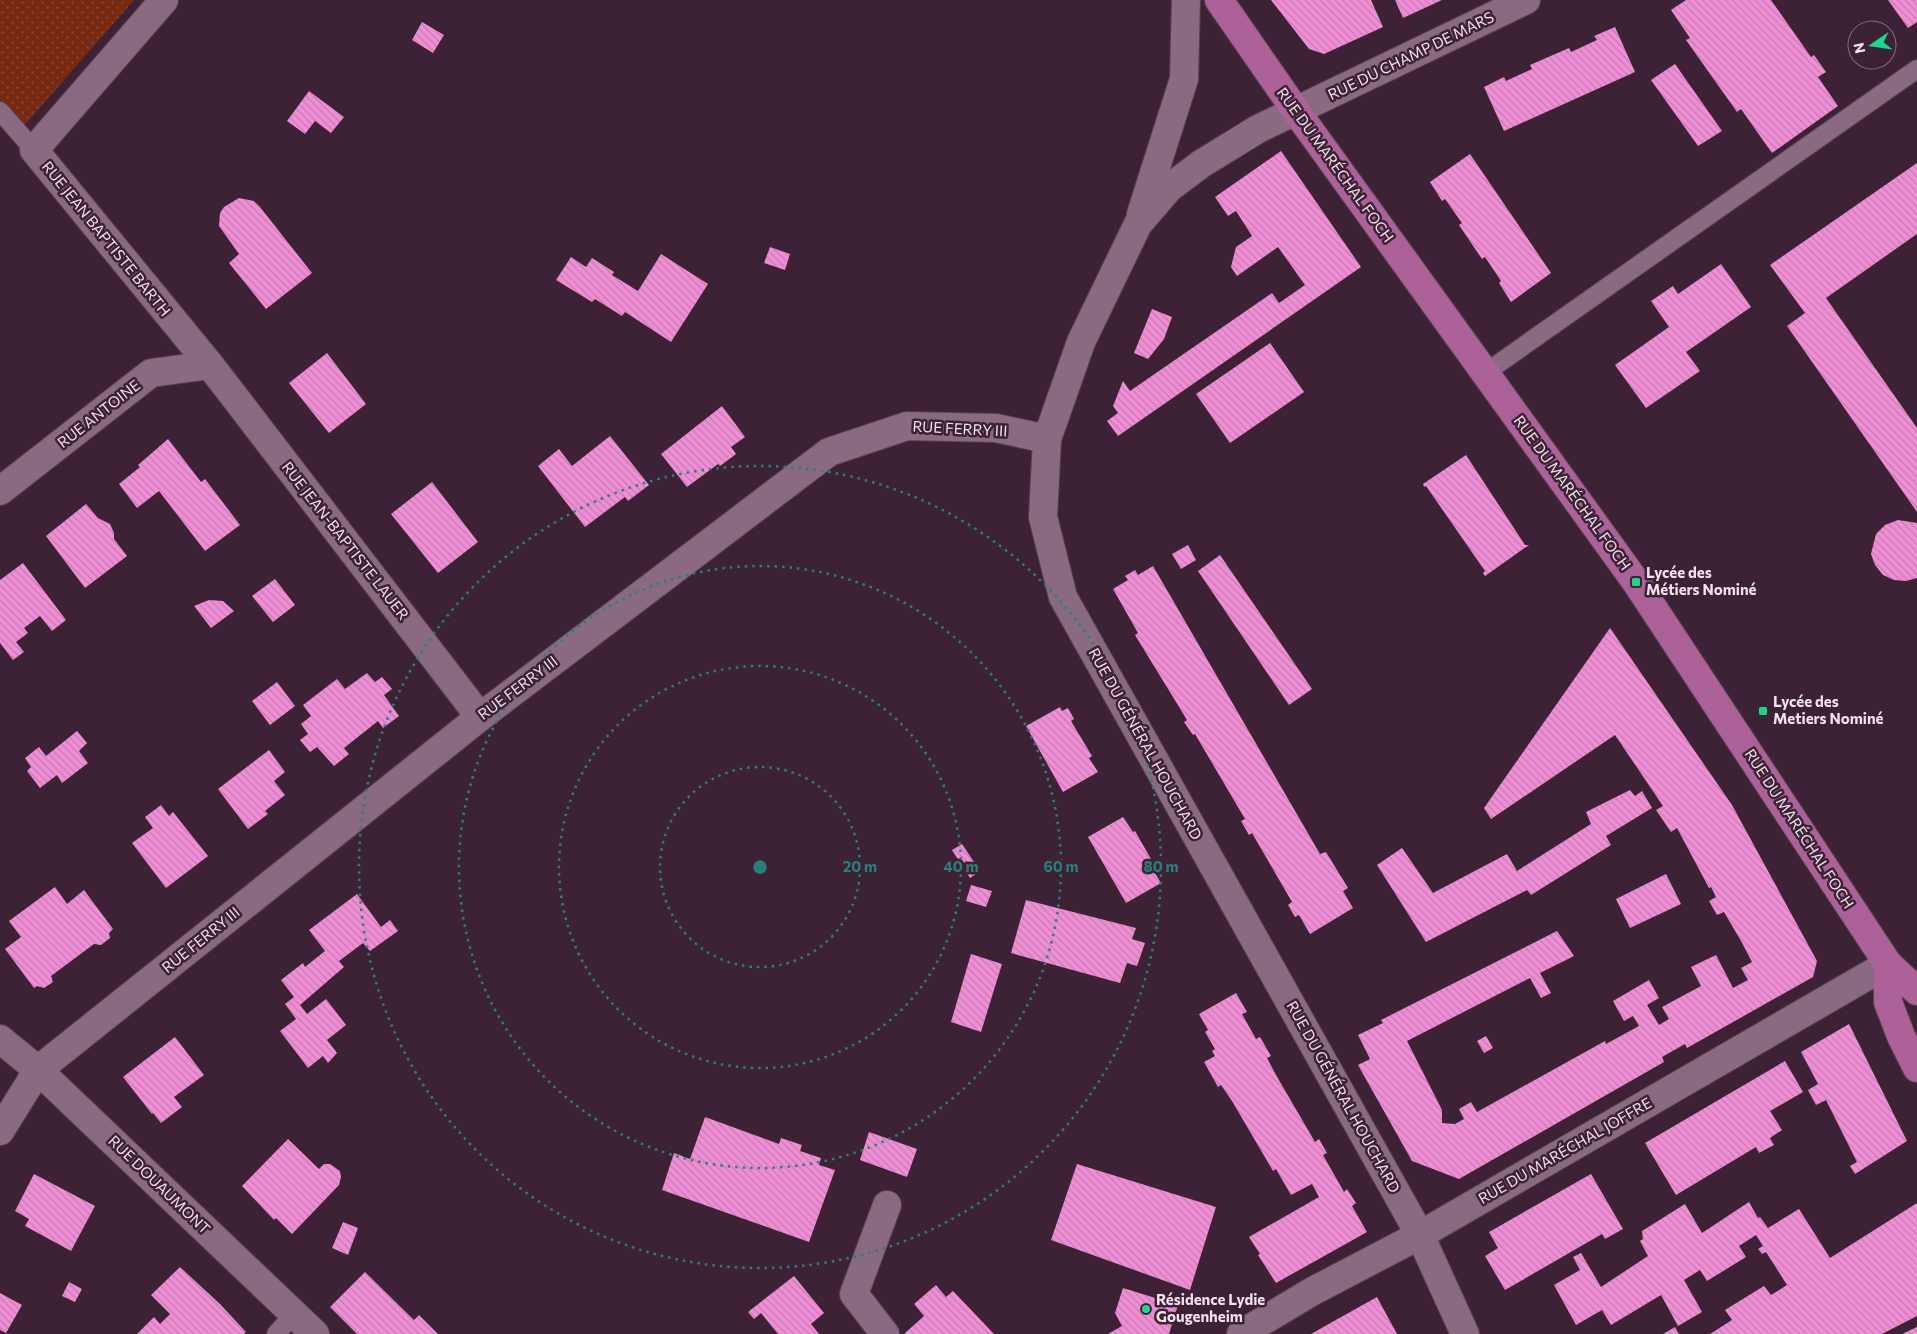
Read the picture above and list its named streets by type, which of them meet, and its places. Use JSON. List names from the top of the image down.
{
  "streets": {
    "main road": ["RUE DU MARÉCHAL FOCH"],
    "street": [
      "RUE DU CHAMP DE MARS",
      "RUE JEAN BAPTISTE BARTH",
      "RUE ANTOINE",
      "RUE FERRY III",
      "RUE JEAN-BAPTISTE LAUER",
      "RUE DU GÉNÉRAL HOUCHARD",
      "RUE DU MARÉCHAL JOFFRE",
      "RUE DOUAUMONT"
    ]
  },
  "crossings": [
    ["RUE DU CHAMP DE MARS", "RUE DU MARÉCHAL FOCH"],
    ["RUE DU CHAMP DE MARS", "RUE DU GÉNÉRAL HOUCHARD"],
    ["RUE DU MARÉCHAL FOCH", "RUE DU GÉNÉRAL HOUCHARD"],
    ["RUE DU MARÉCHAL FOCH", "RUE DU MARÉCHAL JOFFRE"],
    ["RUE JEAN BAPTISTE BARTH", "RUE ANTOINE"],
    ["RUE JEAN BAPTISTE BARTH", "RUE JEAN-BAPTISTE LAUER"],
    ["RUE ANTOINE", "RUE JEAN-BAPTISTE LAUER"],
    ["RUE FERRY III", "RUE JEAN-BAPTISTE LAUER"],
    ["RUE FERRY III", "RUE DU GÉNÉRAL HOUCHARD"],
    ["RUE FERRY III", "RUE DOUAUMONT"],
    ["RUE DU GÉNÉRAL HOUCHARD", "RUE DU MARÉCHAL JOFFRE"]
  ],
  "places": {
    "transit": ["Lycée des Métiers Nominé", "Lycée des Metiers Nominé"],
    "other": ["Résidence Lydie Gougenheim"]
  },
  "north": "left",
  "rings": [
    "20 m",
    "40 m",
    "60 m",
    "80 m"
  ]
}
